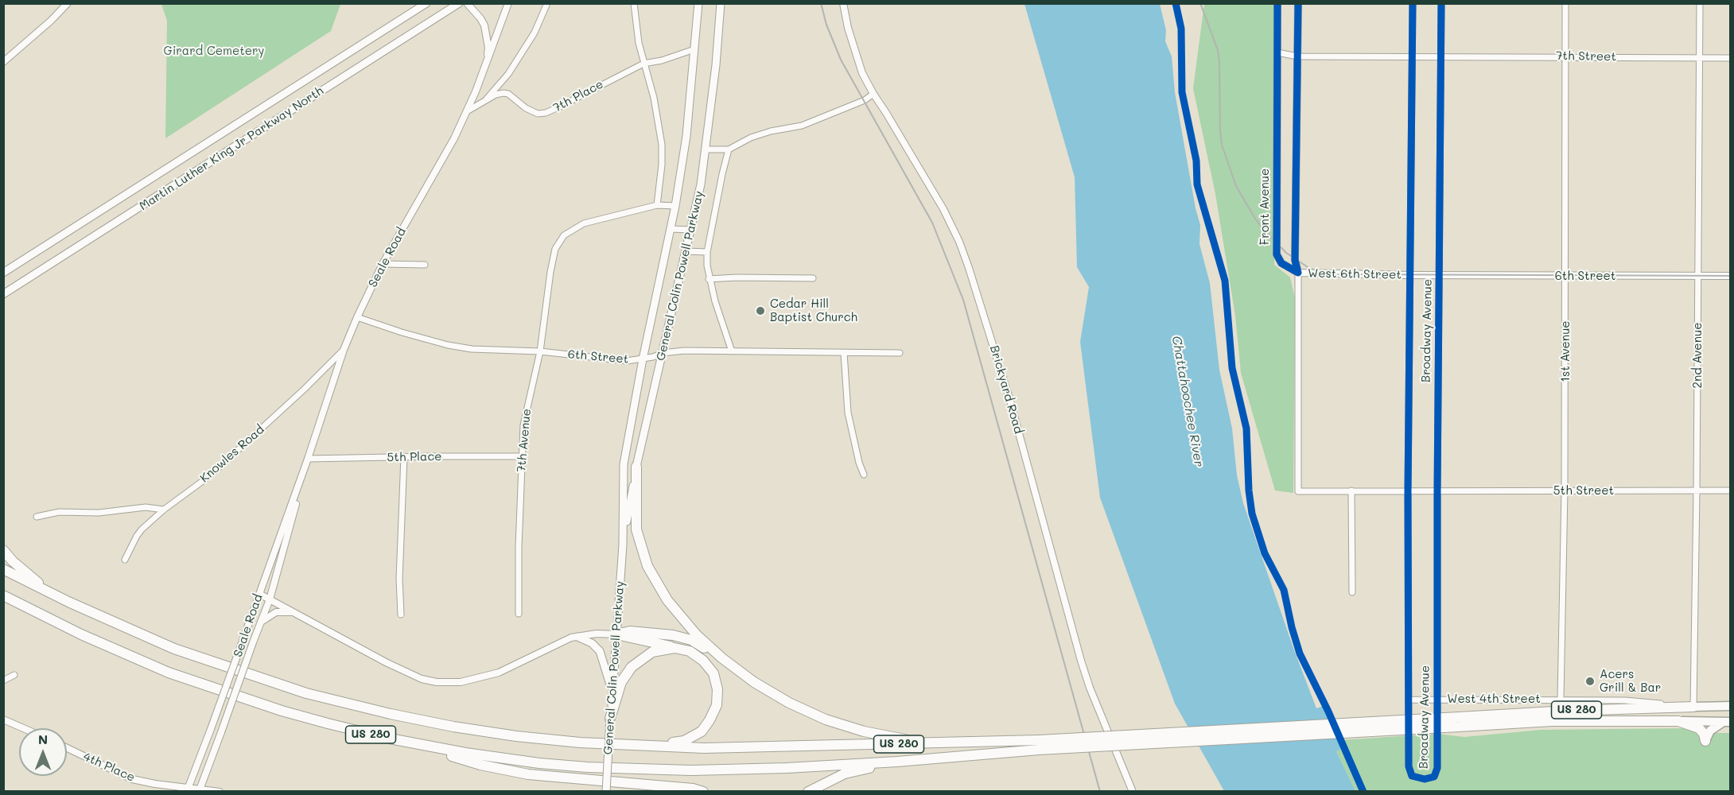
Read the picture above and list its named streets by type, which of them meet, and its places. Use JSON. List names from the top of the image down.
{
  "streets": {
    "highway": ["US 280"],
    "main road": ["Martin Luther King Jr Parkway North", "General Colin Powell Parkway"],
    "street": [
      "7th Street",
      "7th Place",
      "Front Avenue",
      "Seale Road",
      "West 6th Street",
      "6th Street",
      "Broadway Avenue",
      "1st Avenue",
      "2nd Avenue",
      "Brickyard Road",
      "7th Avenue",
      "Knowles Road",
      "5th Place",
      "5th Street",
      "West 4th Street",
      "4th Place"
    ]
  },
  "crossings": [
    ["7th Street", "Front Avenue"],
    ["7th Street", "Broadway Avenue"],
    ["7th Street", "1st Avenue"],
    ["7th Street", "2nd Avenue"],
    ["7th Place", "Seale Road"],
    ["7th Place", "General Colin Powell Parkway"],
    ["Front Avenue", "West 6th Street"],
    ["Front Avenue", "5th Street"],
    ["Seale Road", "6th Street"],
    ["Seale Road", "Knowles Road"],
    ["Seale Road", "5th Place"],
    ["Seale Road", "4th Place"],
    ["West 6th Street", "6th Street"],
    ["West 6th Street", "Broadway Avenue"],
    ["West 6th Street", "5th Street"],
    ["General Colin Powell Parkway", "6th Street"],
    ["6th Street", "Broadway Avenue"],
    ["6th Street", "1st Avenue"],
    ["6th Street", "2nd Avenue"],
    ["6th Street", "7th Avenue"],
    ["Broadway Avenue", "5th Street"],
    ["Broadway Avenue", "West 4th Street"],
    ["1st Avenue", "5th Street"],
    ["1st Avenue", "West 4th Street"],
    ["2nd Avenue", "5th Street"],
    ["2nd Avenue", "West 4th Street"],
    ["2nd Avenue", "US 280"],
    ["7th Avenue", "5th Place"],
    ["West 4th Street", "US 280"]
  ],
  "water": ["Chattahoochee River"],
  "parks": ["Girard Cemetery"],
  "places": ["Cedar Hill Baptist Church", "Acers Grill & Bar"],
  "north": "top"
}
